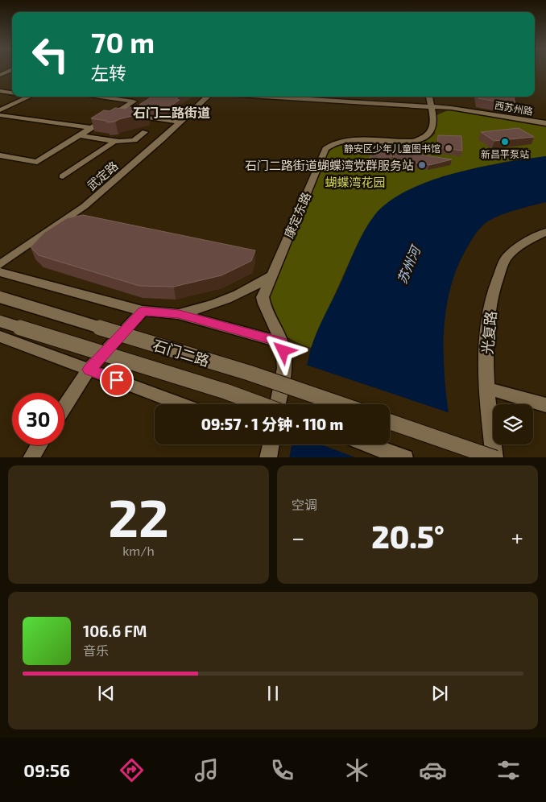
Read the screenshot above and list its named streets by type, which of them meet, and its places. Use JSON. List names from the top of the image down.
{
  "streets": {
    "street": [
      "西苏州路",
      "武定路",
      "康定东路",
      "光复路",
      "石门二路"
    ]
  },
  "crossings": [
    ["西苏州路", "康定东路"]
  ],
  "districts": ["石门二路街道"],
  "water": ["苏州河"],
  "parks": ["蝴蝶湾花园"],
  "places": ["新昌平泵站", "静安区少年儿童图书馆", "石门二路街道蝴蝶湾党群服务站"],
  "page": {
    "turn": ["70 m", "左转"],
    "limit": "30",
    "trip": "09:57 · 1 分钟 · 110 m",
    "tile": [
      ["22", "km/h"],
      "空调"
    ],
    "heat": ["−", "20.5°", "+"],
    "song": ["106.6 FM", "音乐"],
    "tabs": "09:56"
  }
}
